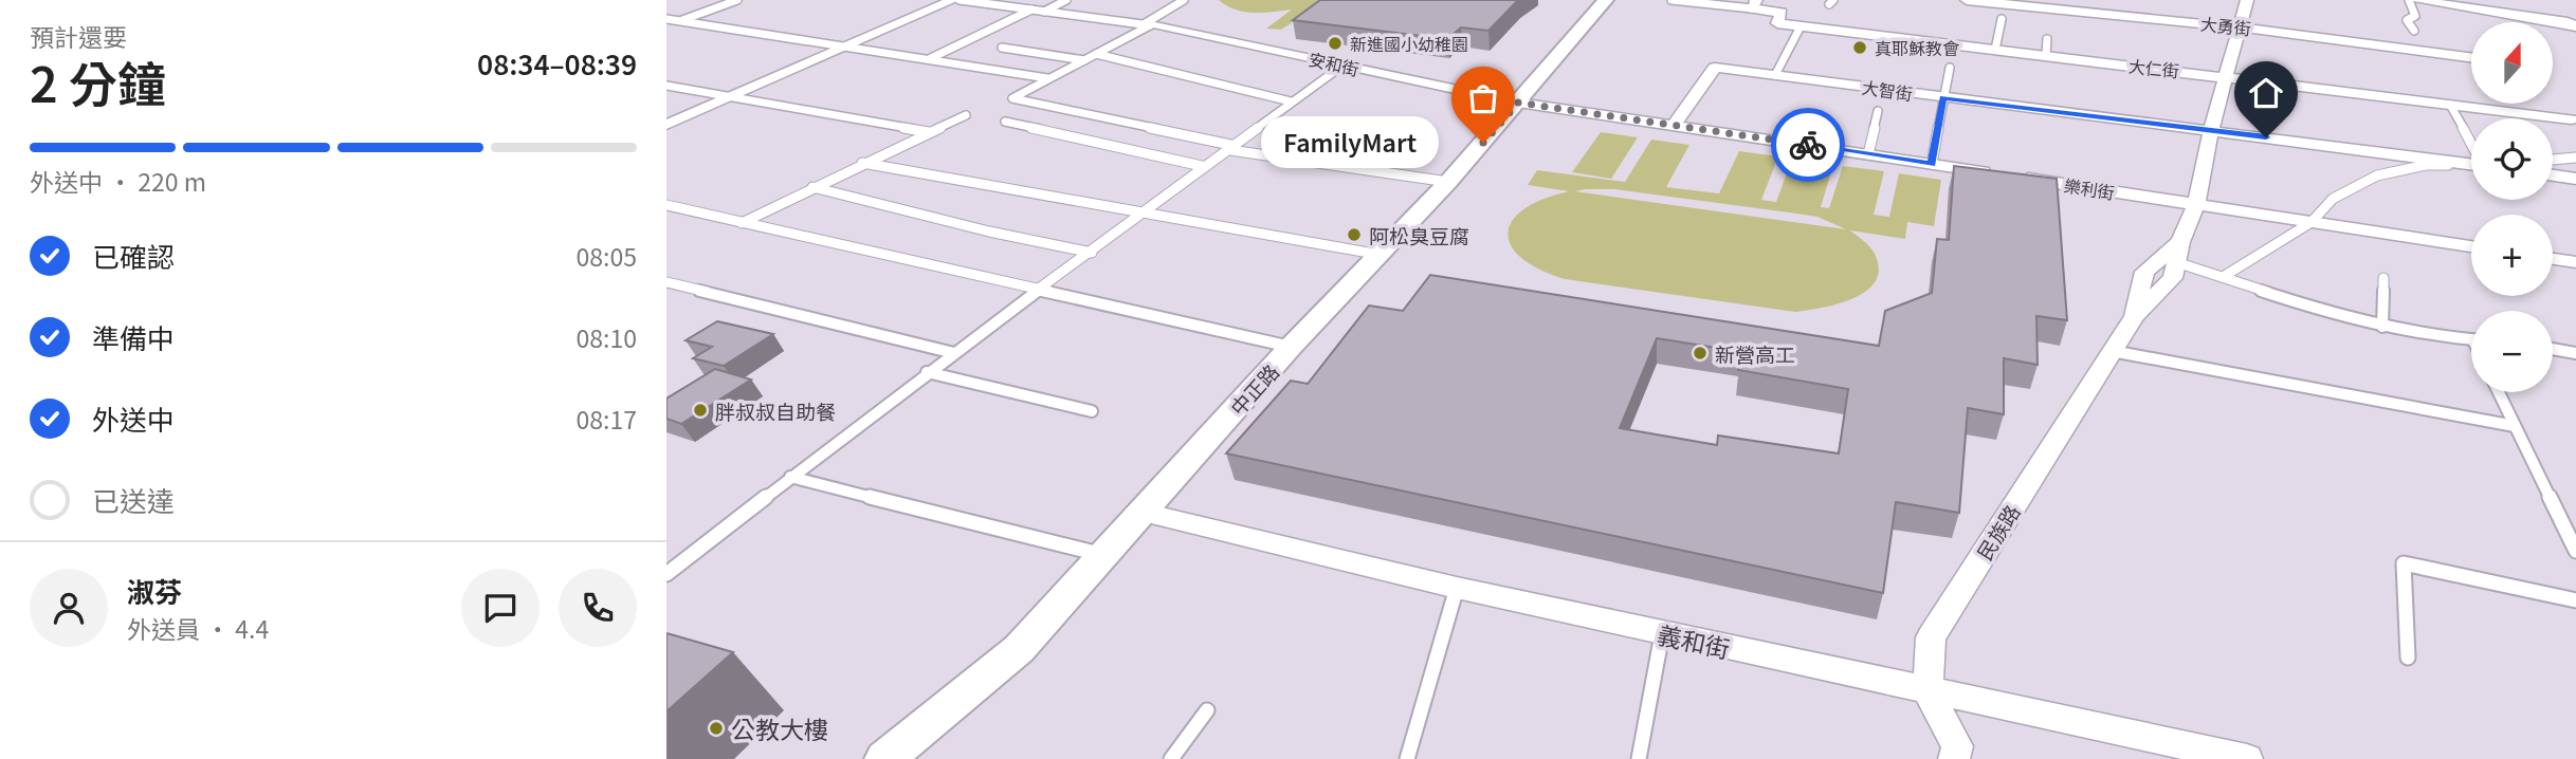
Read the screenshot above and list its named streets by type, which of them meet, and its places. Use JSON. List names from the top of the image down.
{
  "streets": {
    "street": [
      "大勇街",
      "安和街",
      "大仁街",
      "大智街",
      "樂利街",
      "中正路",
      "民族路",
      "義和街"
    ]
  },
  "crossings": [
    ["大勇街", "民族路"],
    ["安和街", "樂利街"],
    ["安和街", "中正路"],
    ["大仁街", "民族路"],
    ["大智街", "樂利街"],
    ["大智街", "民族路"],
    ["樂利街", "中正路"],
    ["樂利街", "民族路"],
    ["中正路", "義和街"],
    ["民族路", "義和街"]
  ],
  "places": [
    "新進國小幼稚園",
    "真耶穌教會",
    "FamilyMart",
    "阿松臭豆腐",
    "新營高工",
    "胖叔叔自助餐",
    "公教大樓"
  ],
  "north": "top",
  "page": {
    "heading": ["2 分鐘", "預計還要", "08:34–08:39"],
    "panel": ["淑芬", "外送員 · 4.4"],
    "map_buttons": ["+", "−"],
    "bubble": "FamilyMart",
    "bar": "外送中 · 220 m",
    "list": [
      ["已確認", "08:05"],
      ["準備中", "08:10"],
      ["外送中", "08:17"],
      "已送達"
    ]
  }
}
